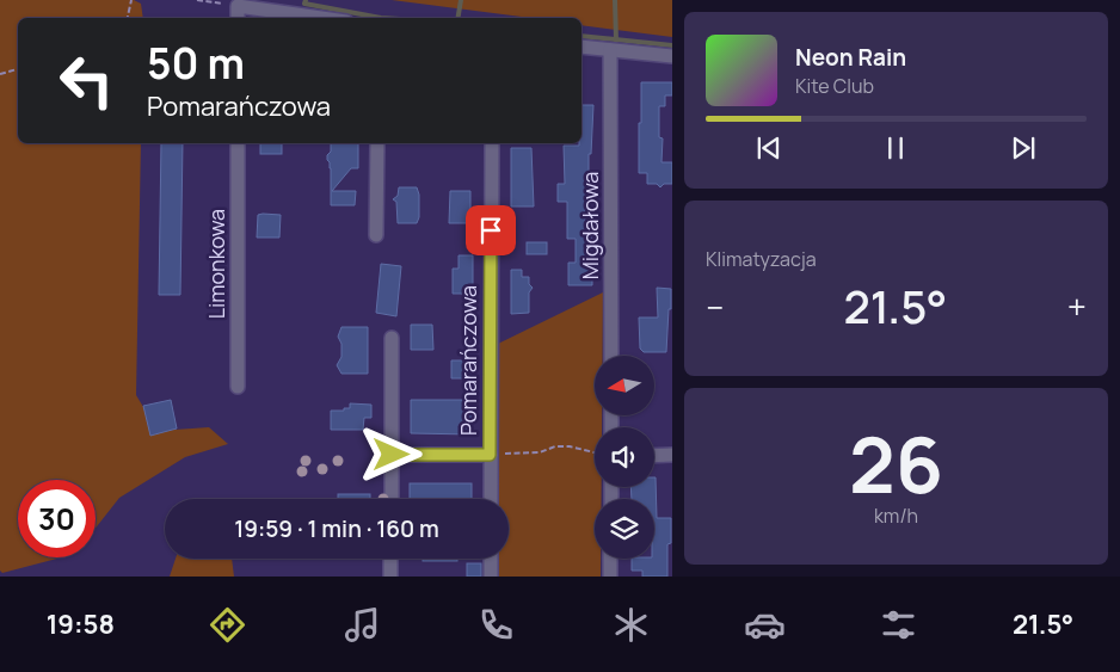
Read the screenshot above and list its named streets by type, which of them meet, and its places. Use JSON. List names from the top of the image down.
{
  "streets": {
    "street": ["Migdałowa", "Limonkowa", "Pomarańczowa"]
  },
  "north": "left",
  "page": {
    "turn": ["50 m", "Pomarańczowa"],
    "song": ["Neon Rain", "Kite Club"],
    "tile": [
      "Klimatyzacja",
      ["26", "km/h"]
    ],
    "heat": ["−", "21.5°", "+"],
    "limit": "30",
    "trip": "19:59 · 1 min · 160 m",
    "tabs": ["19:58", "21.5°"]
  }
}
